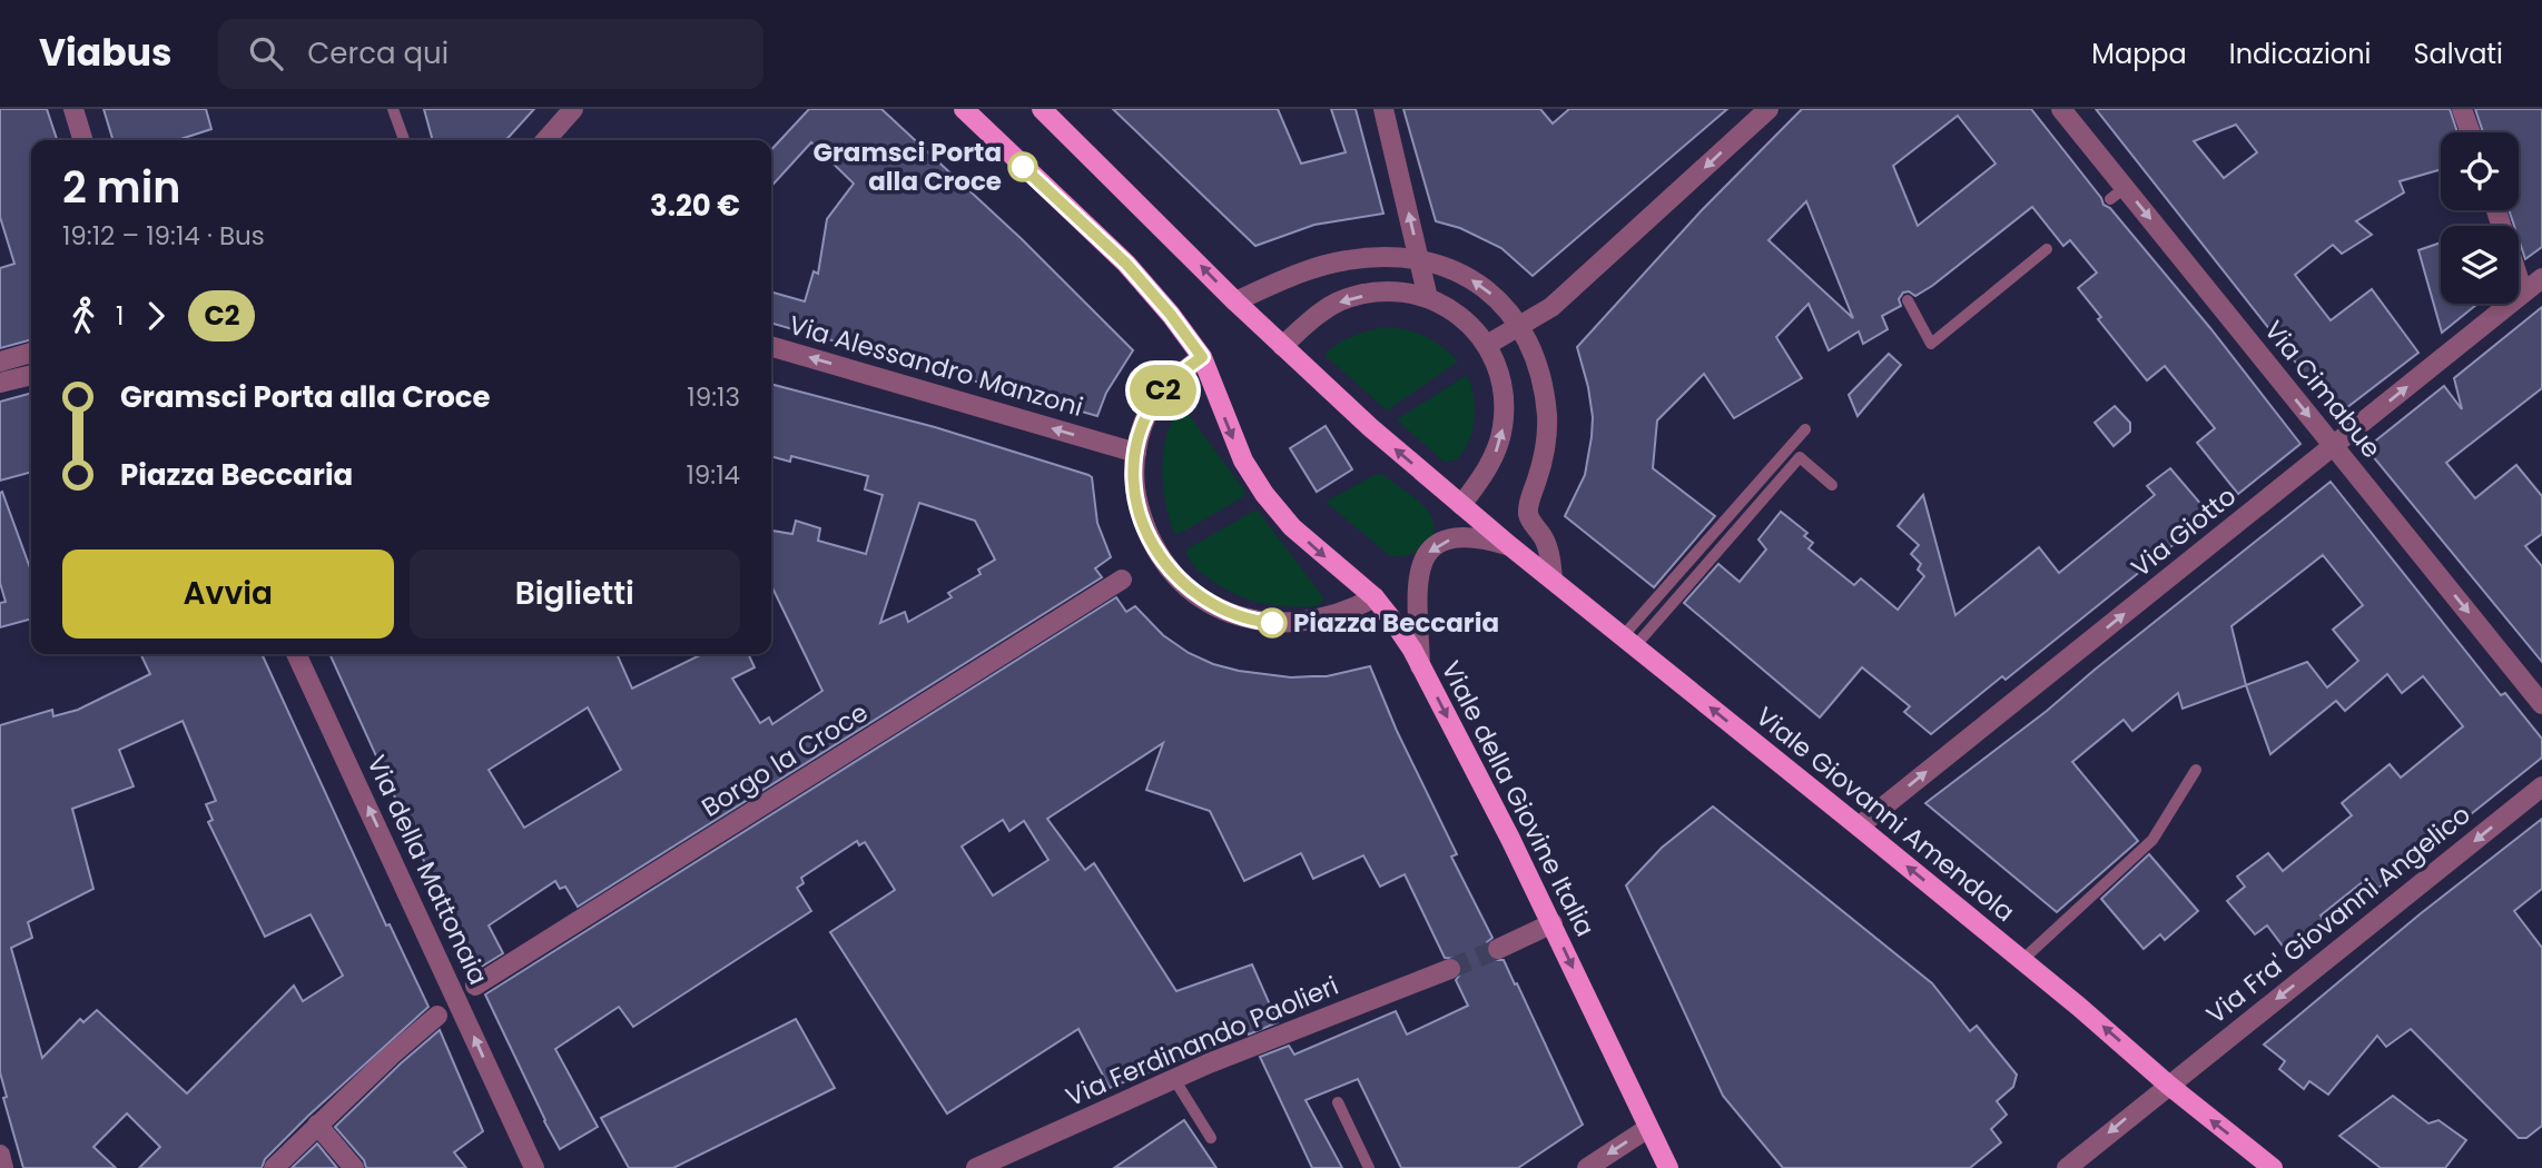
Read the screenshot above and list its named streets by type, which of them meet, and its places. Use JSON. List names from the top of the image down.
{
  "streets": {
    "main road": ["Viale della Giovine Italia", "Viale Giovanni Amendola"],
    "street": [
      "Via Alessandro Manzoni",
      "Via Cimabue",
      "Via Giotto",
      "Borgo la Croce",
      "Via della Mattonaia",
      "Via Fra' Giovanni Angelico",
      "Via Ferdinando Paolieri"
    ]
  },
  "crossings": [
    ["Via Cimabue", "Via Giotto"],
    ["Via Giotto", "Viale Giovanni Amendola"],
    ["Viale Giovanni Amendola", "Via Fra' Giovanni Angelico"]
  ],
  "one_way": [
    "Via Alessandro Manzoni",
    "Via Cimabue",
    "Via Giotto",
    "Viale della Giovine Italia",
    "Viale Giovanni Amendola",
    "Via della Mattonaia",
    "Via Fra' Giovanni Angelico"
  ],
  "places": ["Gramsci Porta alla Croce", "Piazza Beccaria"],
  "lines": ["bus line C2"],
  "page": {
    "header": "Viabus",
    "search": "Cerca qui",
    "nav": ["Mappa", "Indicazioni", "Salvati"],
    "on_map": "C2",
    "heading": ["2 min", "19:12 – 19:14 · Bus", "3.20 €"],
    "legs": ["1", "C2"],
    "list": [
      {
        "name": "Gramsci Porta alla Croce",
        "value": "19:13"
      },
      {
        "name": "Piazza Beccaria",
        "value": "19:14"
      }
    ],
    "buttons": ["Avvia", "Biglietti"]
  }
}
